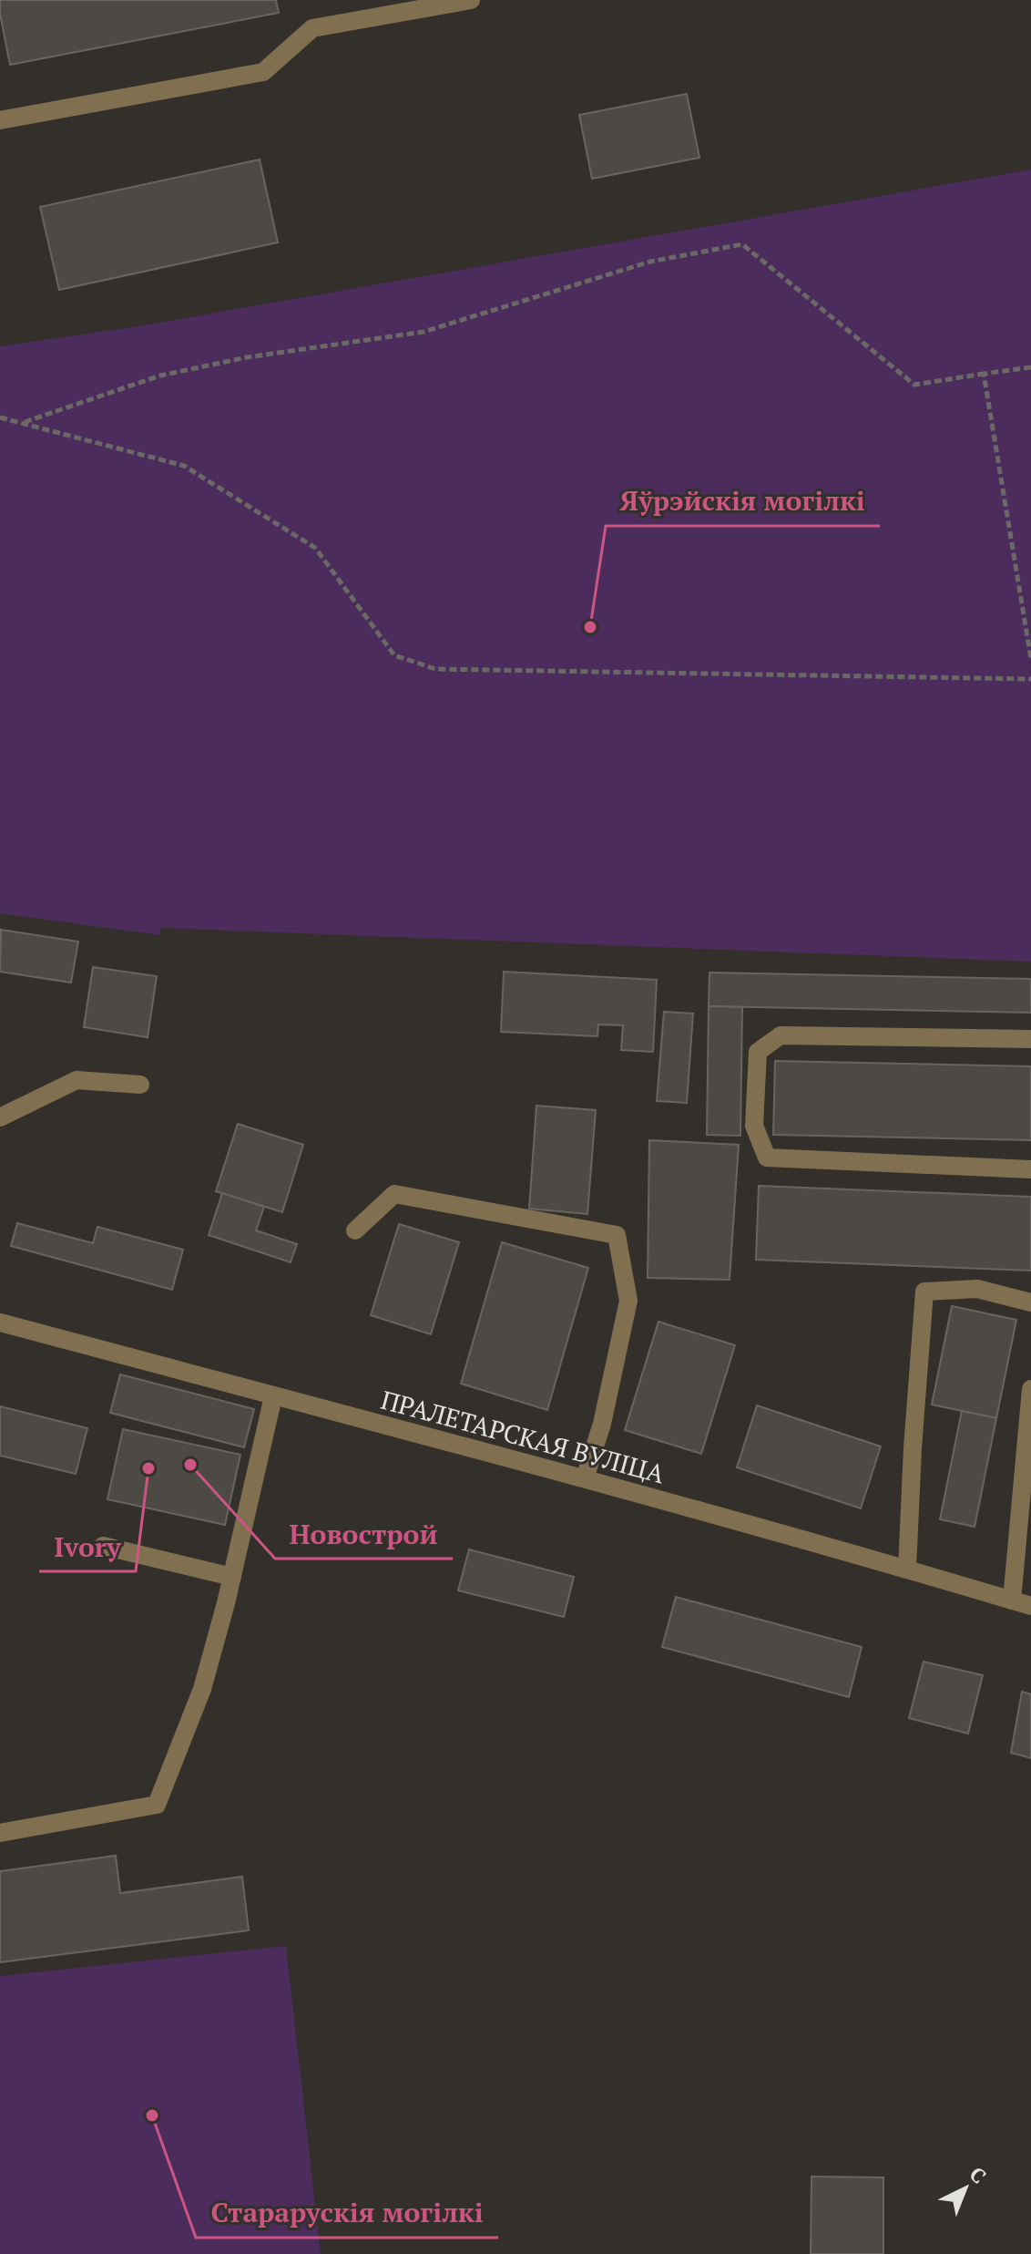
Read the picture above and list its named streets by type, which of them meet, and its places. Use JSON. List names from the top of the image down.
{
  "streets": {
    "street": ["ПРАЛЕТАРСКАЯ ВУЛІЦА"]
  },
  "places": [
    "Яўрэйскія могілкі",
    "Новострой",
    "Ivory",
    "Старарускія могілкі"
  ],
  "north": "top right"
}
